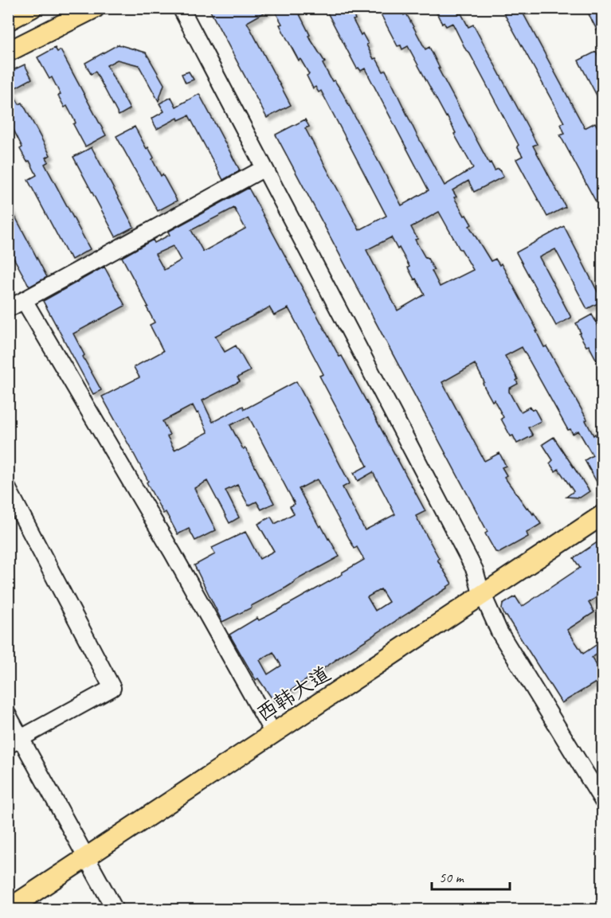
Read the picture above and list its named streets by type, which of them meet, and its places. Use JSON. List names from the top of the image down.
{
  "streets": {
    "main road": ["西韩大道"]
  },
  "scale_bar": "50 m"
}
